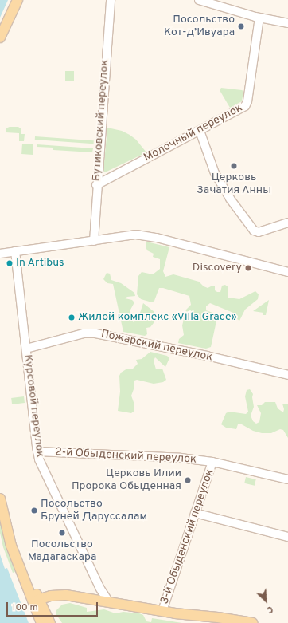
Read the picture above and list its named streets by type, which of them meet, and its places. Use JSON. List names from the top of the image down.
{
  "streets": {
    "street": [
      "Бутиковский переулок",
      "Молочный переулок",
      "Пожарский переулок",
      "Курсовой переулок",
      "2-й Обыденский переулок",
      "3-й Обыденский переулок"
    ]
  },
  "crossings": [
    ["Бутиковский переулок", "Молочный переулок"],
    ["Пожарский переулок", "Курсовой переулок"],
    ["Курсовой переулок", "2-й Обыденский переулок"],
    ["2-й Обыденский переулок", "3-й Обыденский переулок"]
  ],
  "places": [
    "Посольство Кот-д’Ивуара",
    "Церковь Зачатия Анны",
    "In Artibus",
    "Discovery",
    "Жилой комплекс «Villa Grace»",
    "Церковь Илии Пророка Обыденная",
    "Посольство Бруней Даруссалам",
    "Посольство Мадагаскара"
  ],
  "scale_bar": "100 m",
  "north": "bottom right"
}
